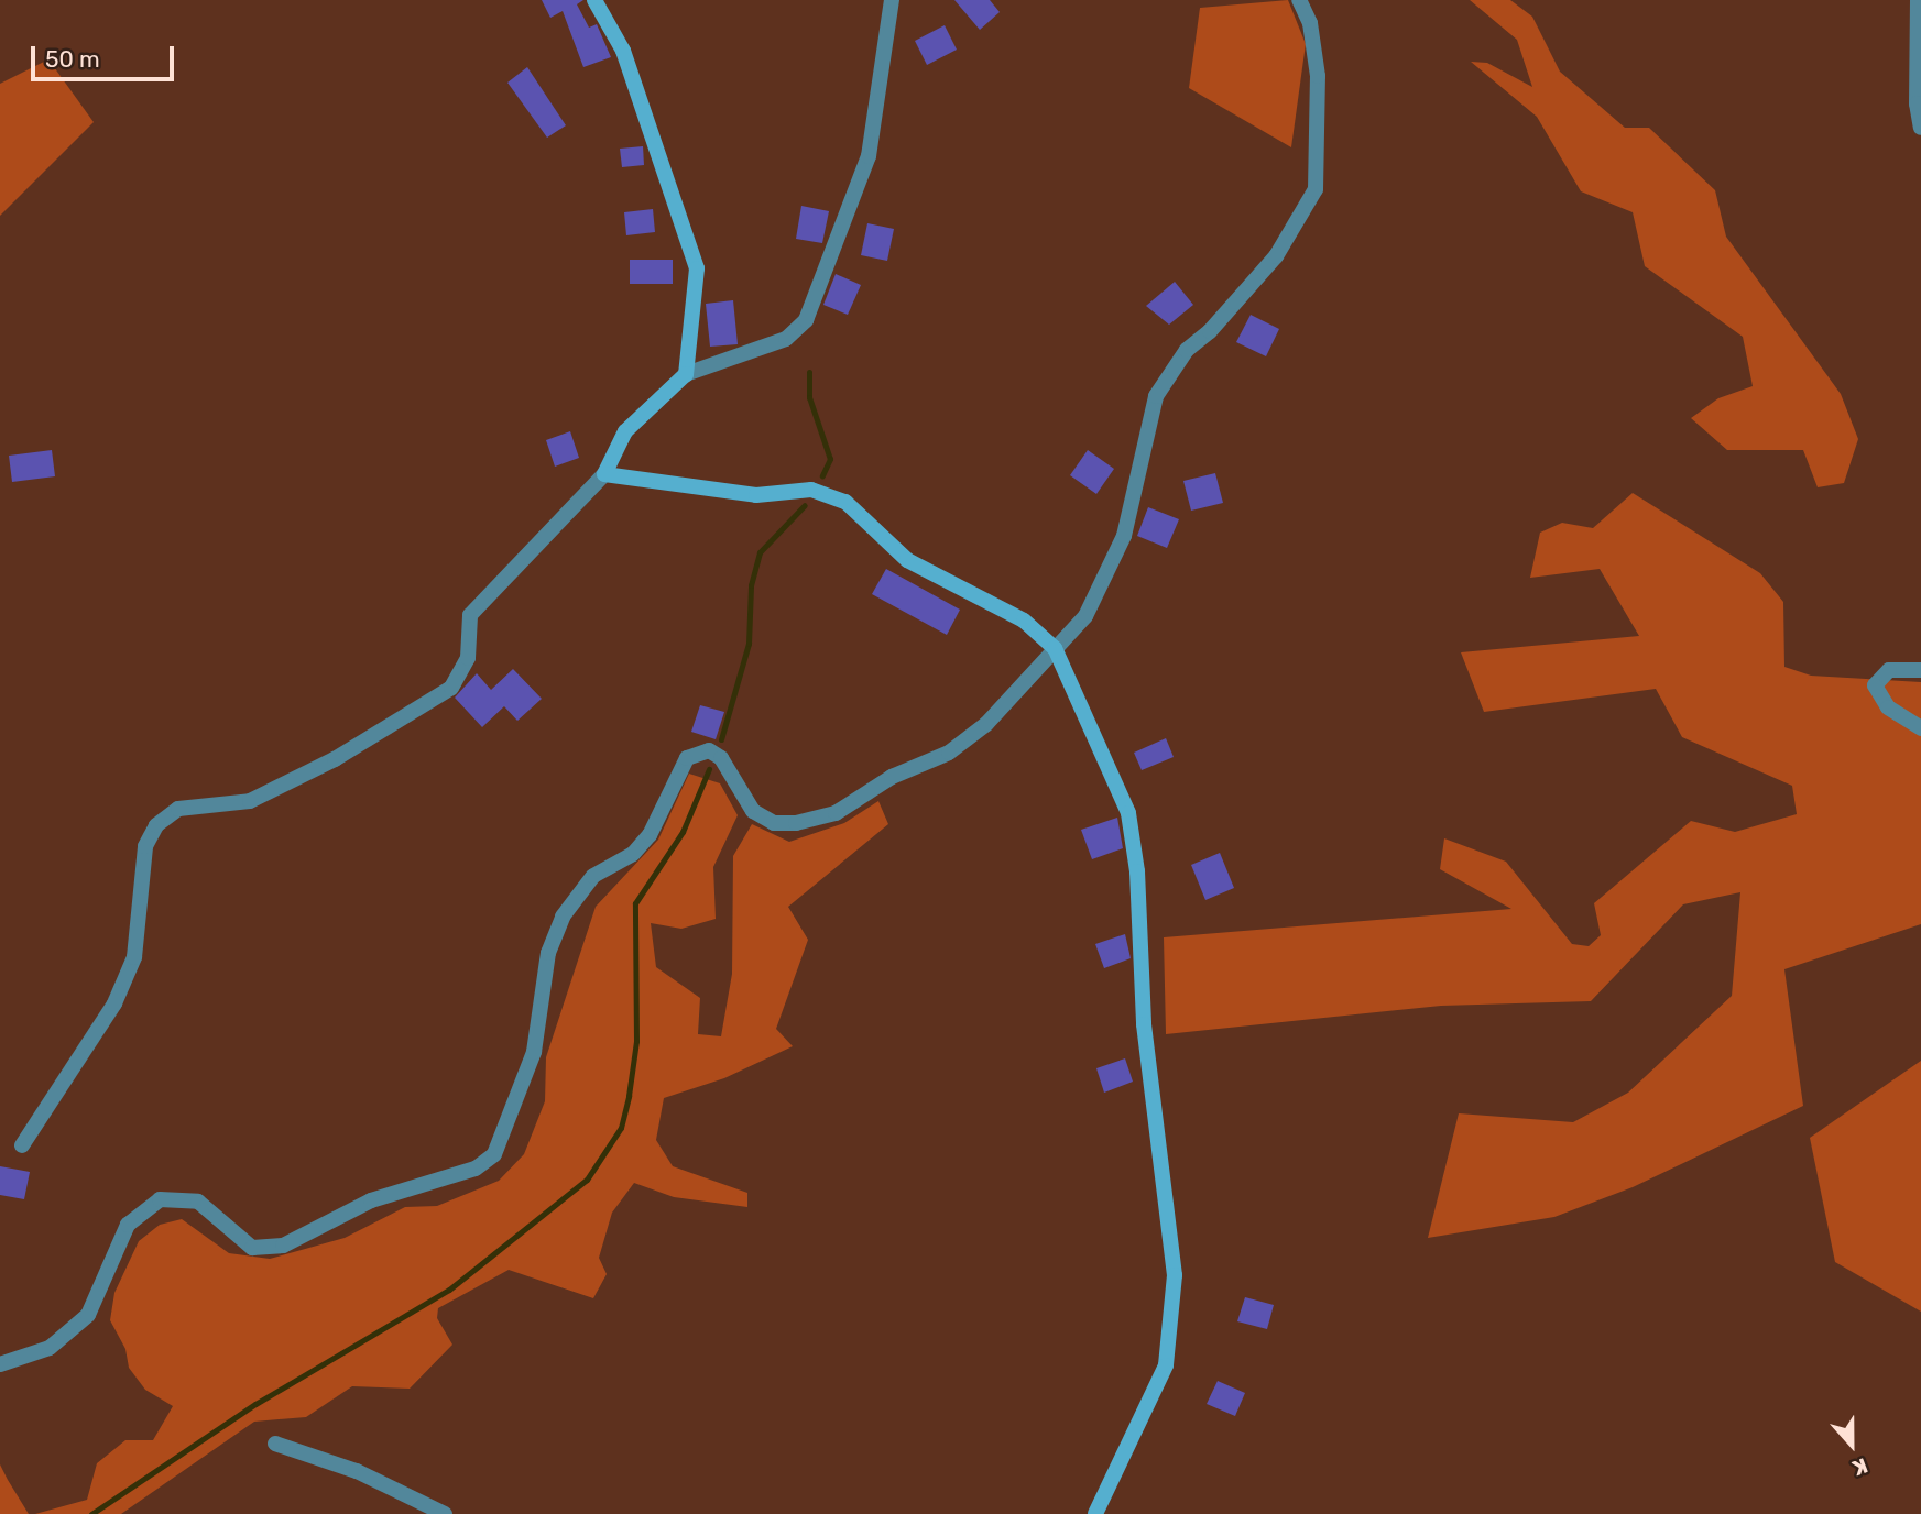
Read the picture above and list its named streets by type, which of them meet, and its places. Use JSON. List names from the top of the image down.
{
  "scale_bar": "50 m",
  "north": "bottom"
}
